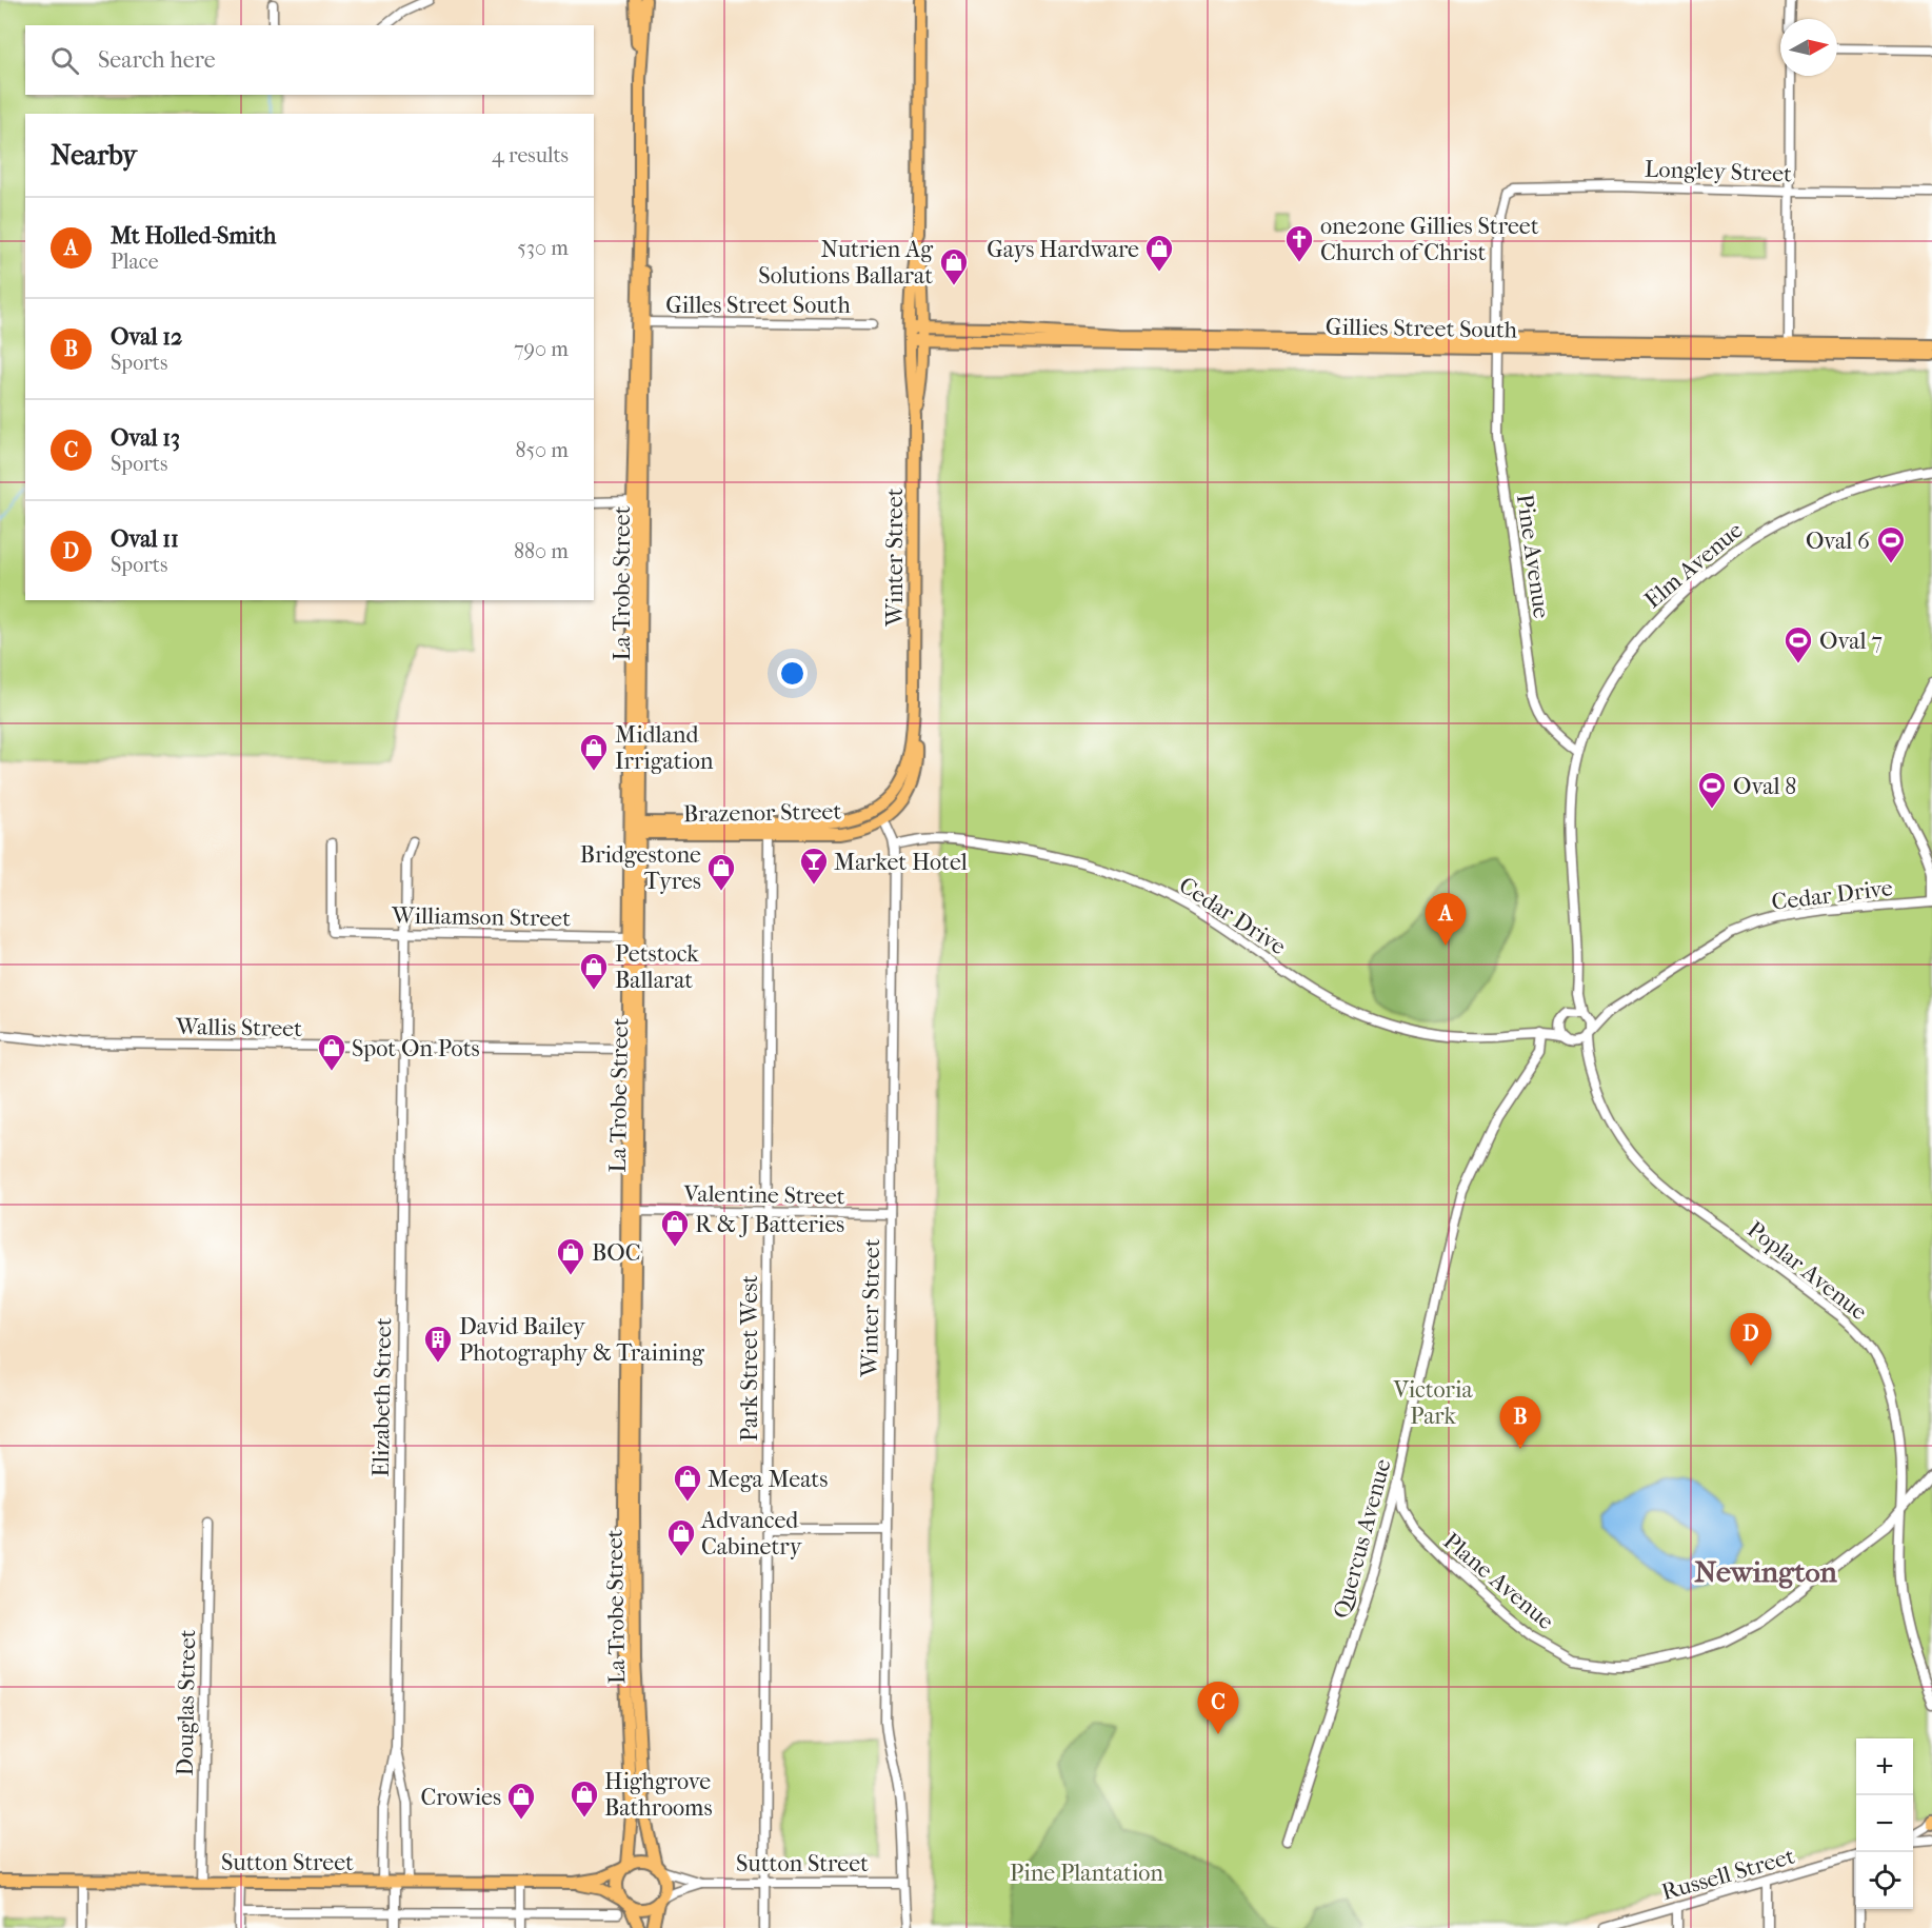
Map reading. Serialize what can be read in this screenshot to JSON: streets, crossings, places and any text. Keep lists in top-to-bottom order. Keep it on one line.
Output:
{"streets":{"main road":["Gillies Street South","Winter Street","La Trobe Street","Brazenor Street","Sutton Street"],"street":["Longley Street","Gilles Street South","Pine Avenue","Elm Avenue","Cedar Drive","Williamson Street","Wallis Street","Valentine Street","Poplar Avenue","Park Street West","Elizabeth Street","Quercus Avenue","Plane Avenue","Douglas Street","Russell Street"]},"crossings":[["Longley Street","Pine Avenue"],["Gilles Street South","La Trobe Street"],["Gillies Street South","Pine Avenue"],["Gillies Street South","Winter Street"],["Pine Avenue","Elm Avenue"],["Winter Street","Brazenor Street"],["Winter Street","Cedar Drive"],["Winter Street","Valentine Street"],["Winter Street","Sutton Street"],["La Trobe Street","Brazenor Street"],["La Trobe Street","Williamson Street"],["La Trobe Street","Wallis Street"],["La Trobe Street","Valentine Street"],["La Trobe Street","Sutton Street"],["Brazenor Street","Park Street West"],["Cedar Drive","Poplar Avenue"],["Cedar Drive","Quercus Avenue"],["Williamson Street","Elizabeth Street"],["Wallis Street","Elizabeth Street"],["Valentine Street","Park Street West"],["Poplar Avenue","Plane Avenue"],["Park Street West","Sutton Street"],["Elizabeth Street","Sutton Street"],["Quercus Avenue","Plane Avenue"],["Douglas Street","Sutton Street"]],"districts":["Newington"],"parks":["Victoria Park","Pine Plantation"],"places":{"church":["one2one Gillies Street Church of Christ"],"shop":["Gays Hardware","Nutrien Ag Solutions Ballarat","Midland Irrigation","Bridgestone Tyres","Petstock Ballarat","Spot On Pots","R & J Batteries","BOC","Mega Meats","Advanced Cabinetry","Highgrove Bathrooms","Crowies"],"sports":["Oval 6","Oval 7","Oval 8"],"bar":["Market Hotel"],"building":["David Bailey Photography & Training"]},"north":"right","page":{"search":"Search here","heading":["Nearby","4 results"],"list":[{"mark":"A","name":"Mt Holled-Smith","note":"Place","value":"530 m"},{"mark":"B","name":"Oval 12","note":"Sports","value":"790 m"},{"mark":"C","name":"Oval 13","note":"Sports","value":"850 m"},{"mark":"D","name":"Oval 11","note":"Sports","value":"880 m"}],"pins":["A","D","B","C"],"map_buttons":["+","−"]}}
